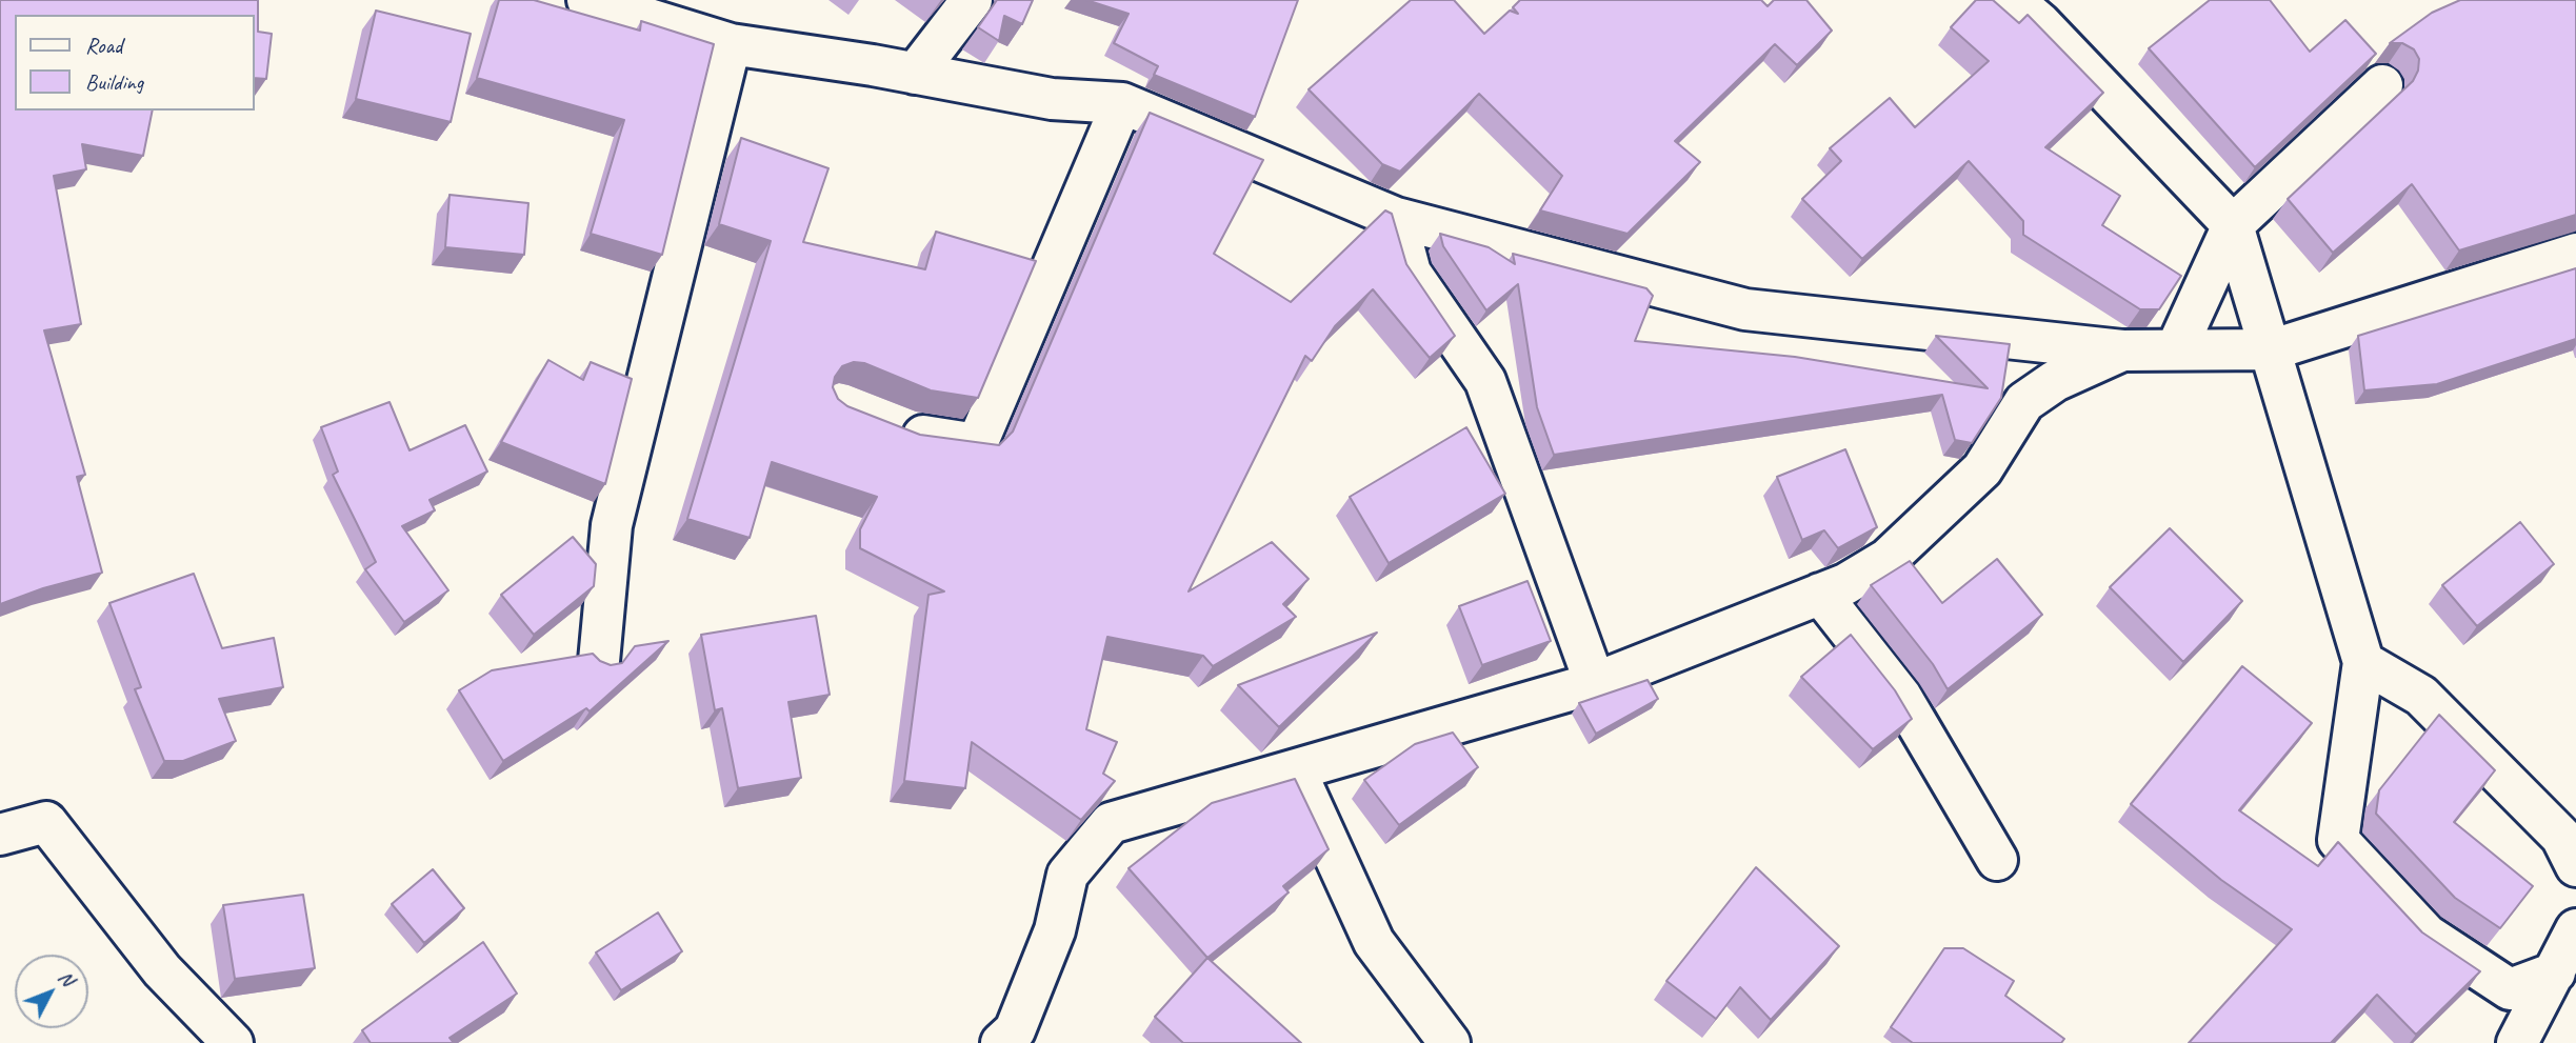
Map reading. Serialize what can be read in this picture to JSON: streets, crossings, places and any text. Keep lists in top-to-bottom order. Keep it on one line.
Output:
{"legend":["Road","Building"],"north":"top right"}
